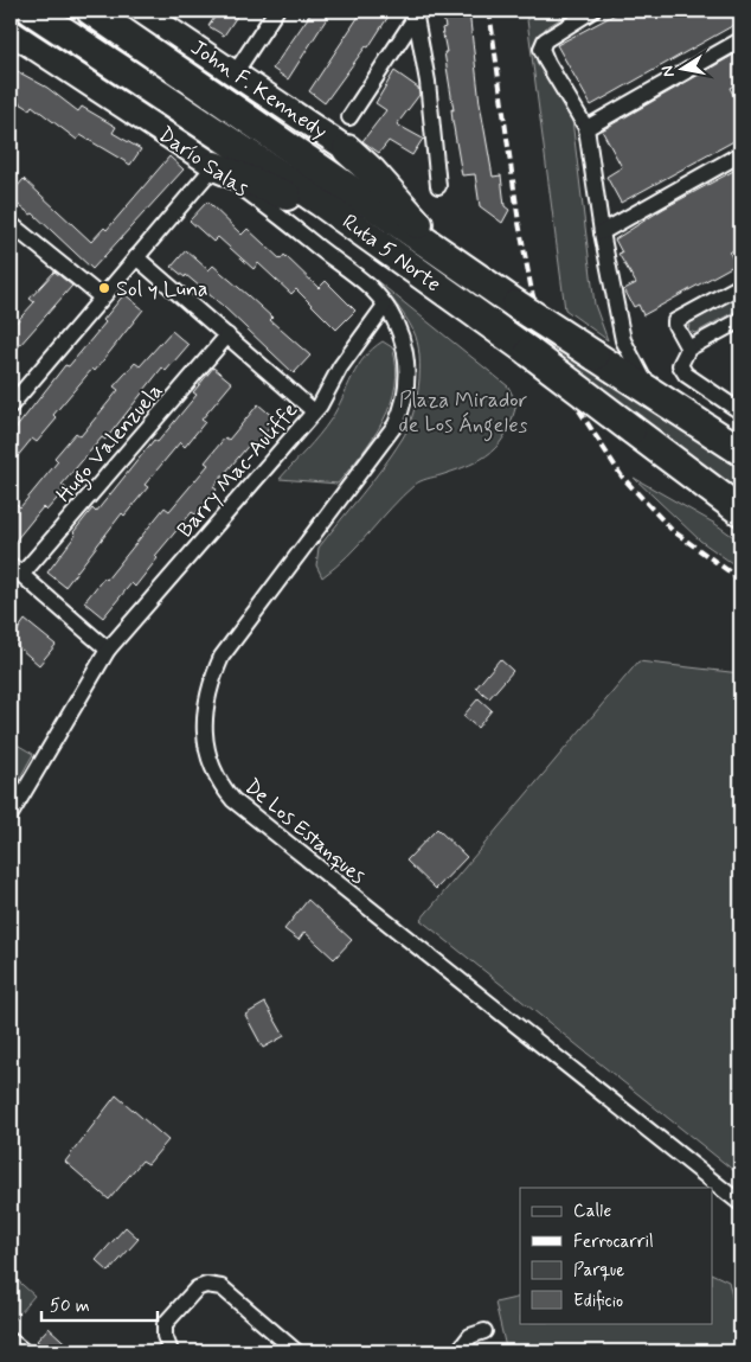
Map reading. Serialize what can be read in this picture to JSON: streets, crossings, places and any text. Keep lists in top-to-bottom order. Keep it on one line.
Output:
{"streets":{"highway":["Ruta 5 Norte"],"main road":["John F. Kennedy","Darío Salas"],"street":["Hugo Valenzuela","Barry Mac-Auliffe","De Los Estanques"]},"crossings":[["Darío Salas","Barry Mac-Auliffe"],["Darío Salas","De Los Estanques"],["Barry Mac-Auliffe","De Los Estanques"]],"parks":["Plaza Mirador de Los Ángeles"],"places":["Sol y Luna"],"legend":["Calle","Ferrocarril","Parque","Edificio"],"scale_bar":"50 m","north":"left"}
